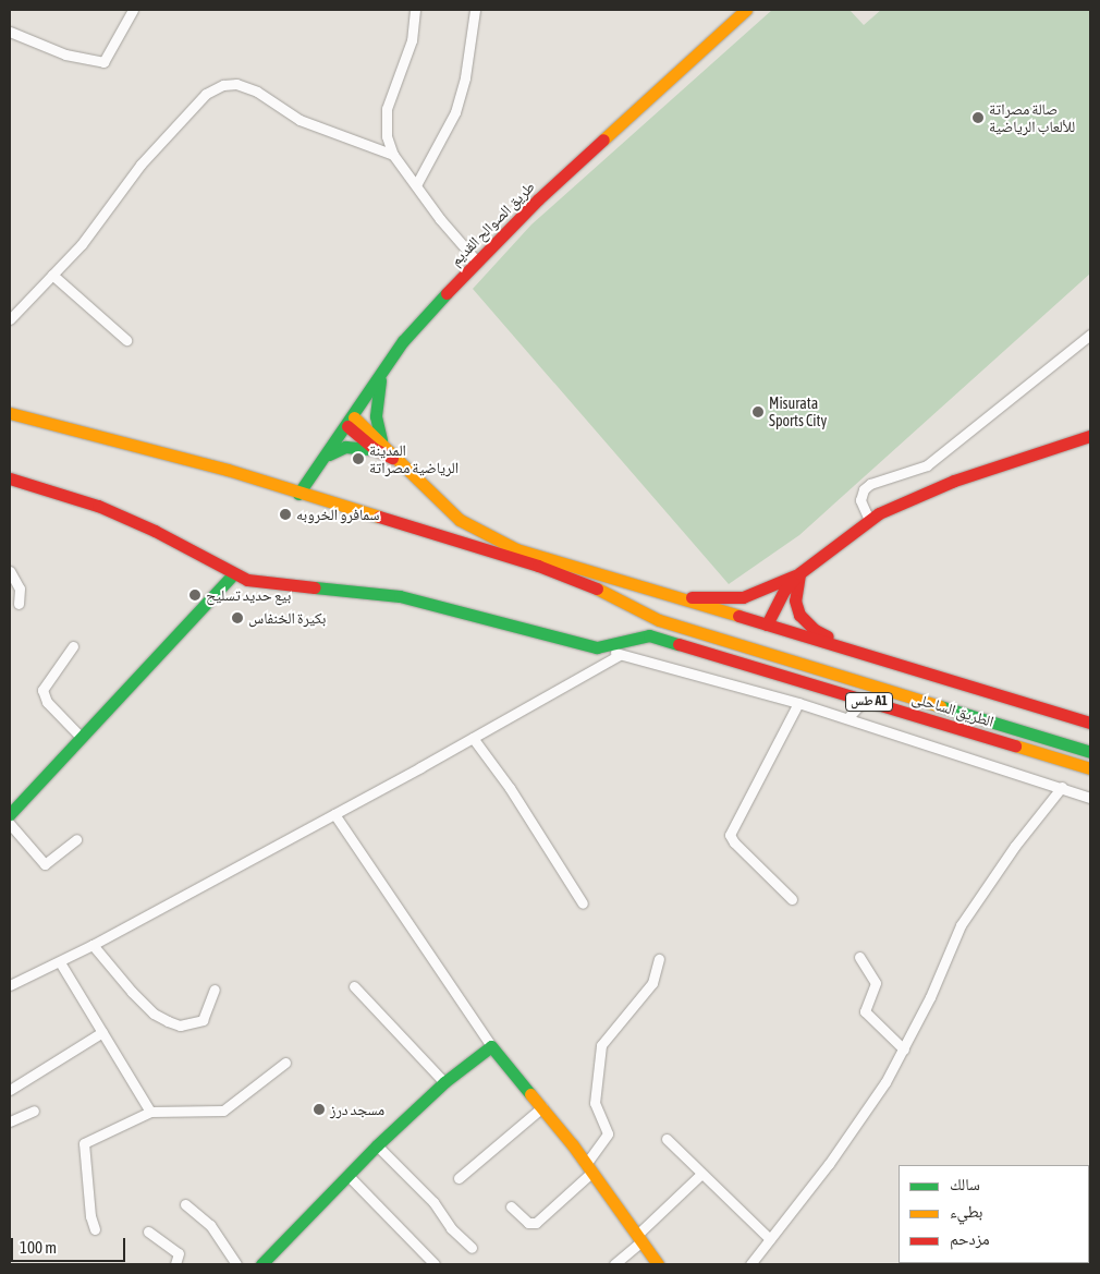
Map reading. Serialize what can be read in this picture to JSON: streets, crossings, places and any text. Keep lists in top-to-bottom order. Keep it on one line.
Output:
{"streets":{"main road":["طريق الصوالح القديم","طس A1","الطريق الساحلى"]},"crossings":[["طريق الصوالح القديم","الطريق الساحلى"]],"places":["صالة مصراتة للألعاب الرياضية","Misurata Sports City","المدينة الرياضية مصراتة","سمافرو الخروبه","بيع حديد تسليح","بكيرة الخنفاس","مسجد درز"],"legend":["سالك","بطيء","مزدحم"],"scale_bar":"100 m"}
